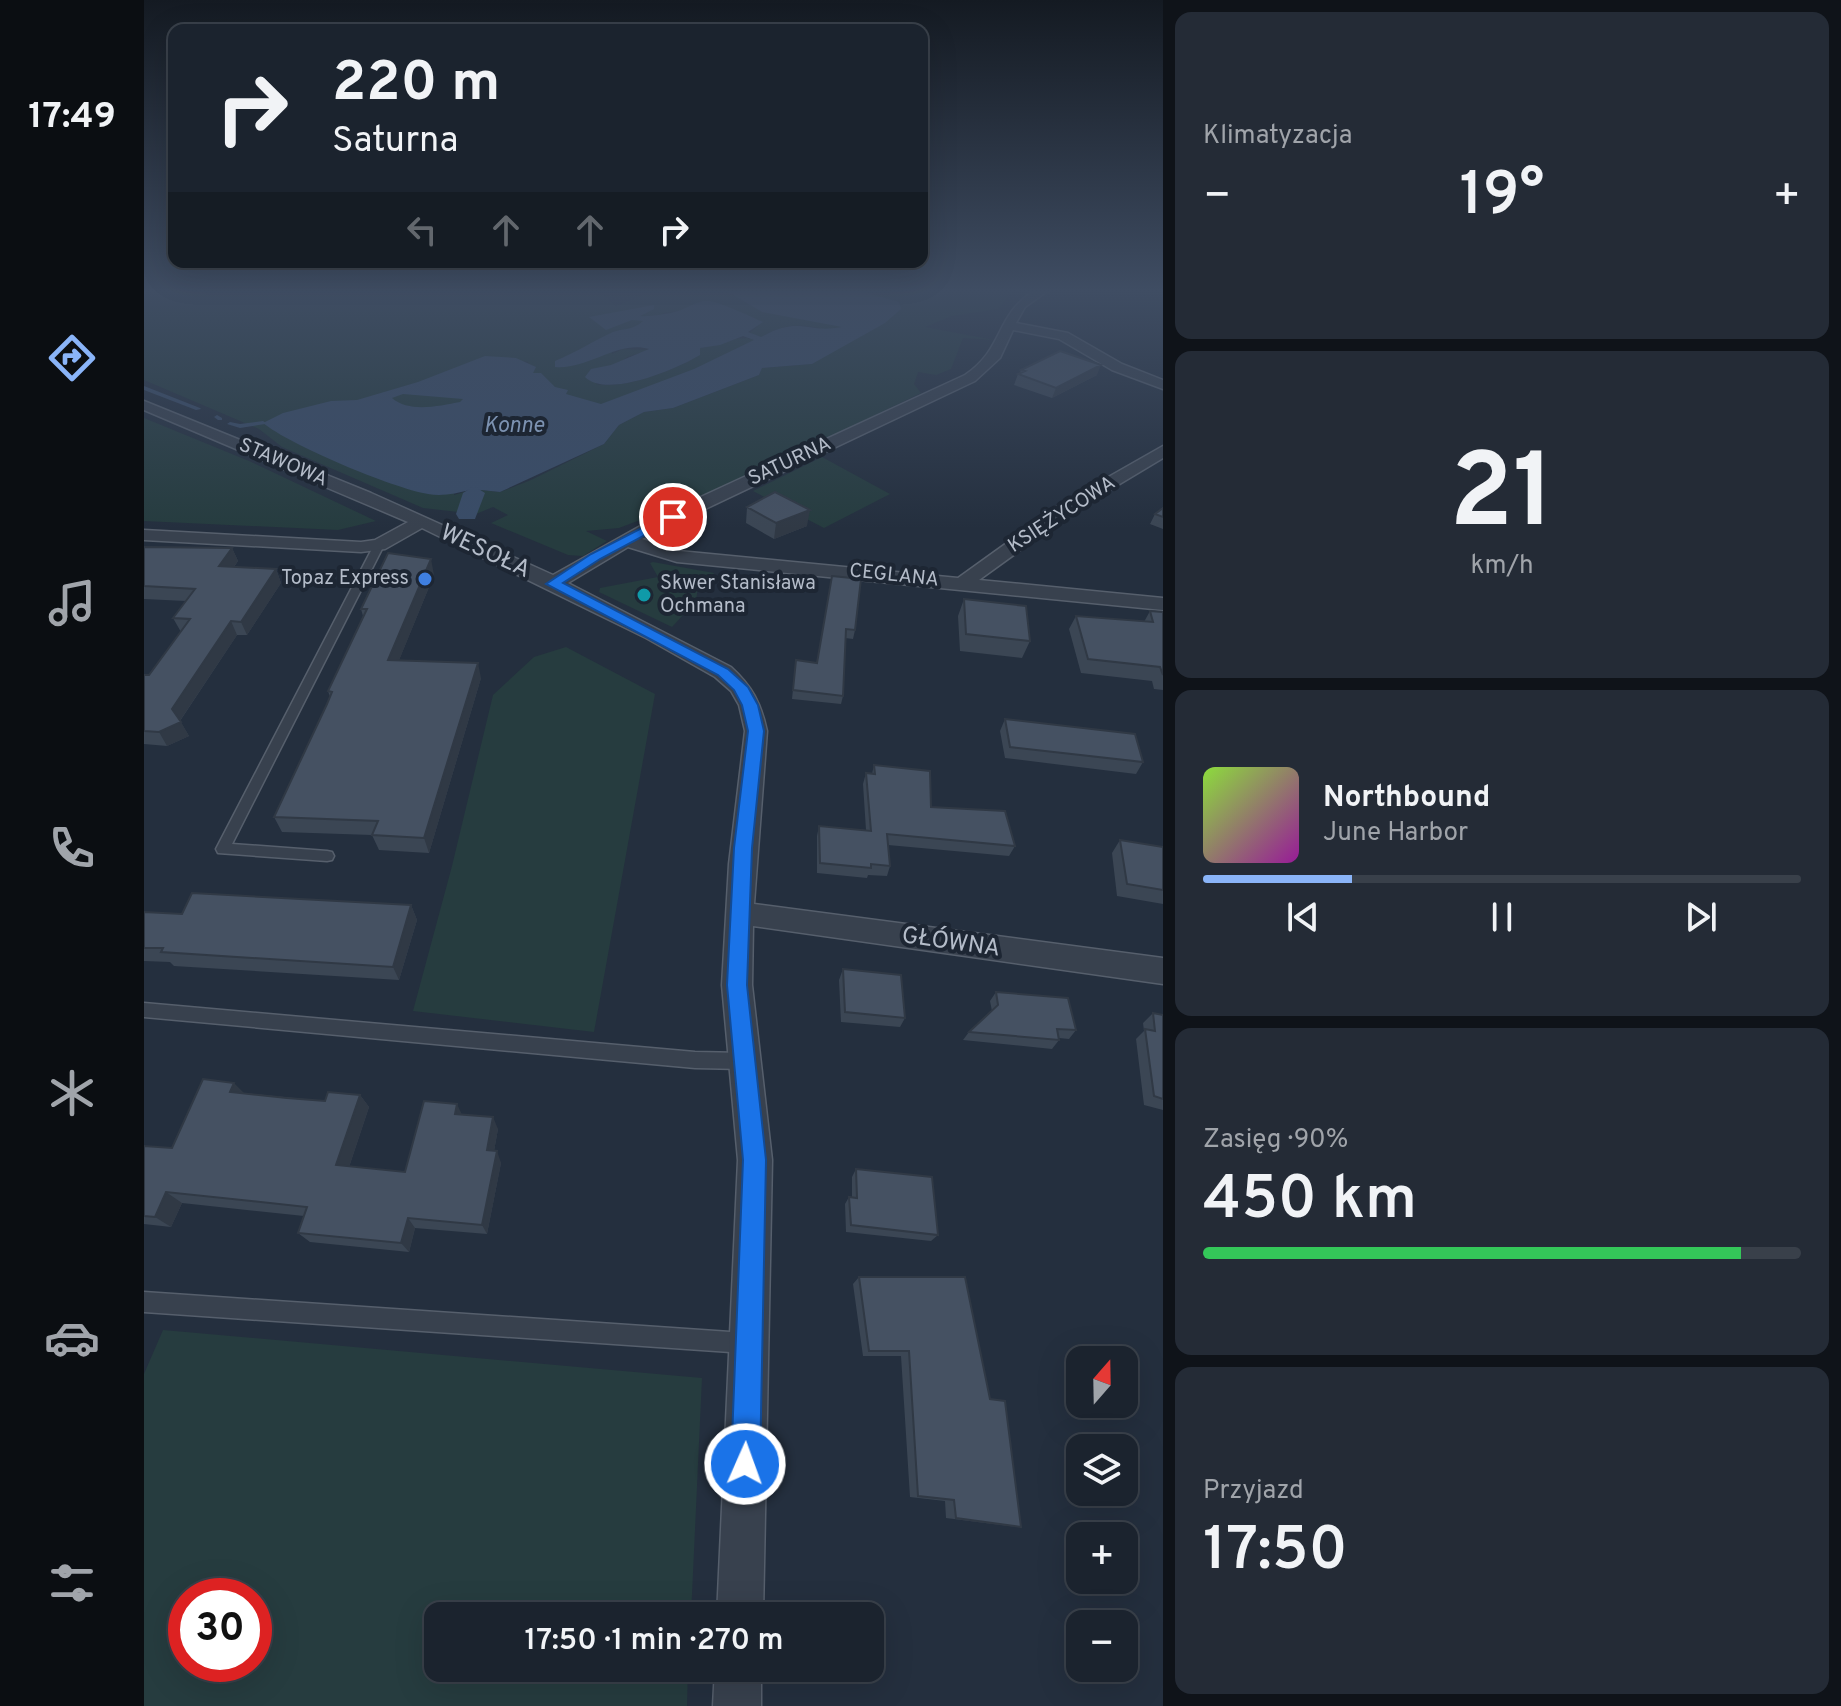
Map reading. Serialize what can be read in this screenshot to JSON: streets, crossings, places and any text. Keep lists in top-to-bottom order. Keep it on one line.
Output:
{"streets":{"street":["SATURNA","STAWOWA","KSIĘŻYCOWA","WESOŁA","CEGLANA","GŁÓWNA"]},"crossings":[["SATURNA","WESOŁA"],["SATURNA","CEGLANA"],["STAWOWA","WESOŁA"],["KSIĘŻYCOWA","CEGLANA"],["WESOŁA","GŁÓWNA"]],"water":["Konne"],"places":["Topaz Express","Skwer Stanisława Ochmana"],"north":"top","page":{"tabs":"17:49","tile":["Klimatyzacja",["21","km/h"],["Zasięg · 90%","450 km"],["Przyjazd","17:50"]],"turn":["220 m","Saturna"],"heat":["−","19°","+"],"song":["Northbound","June Harbor"],"map_buttons":["+","−"],"limit":"30","trip":"17:50 · 1 min · 270 m"}}
